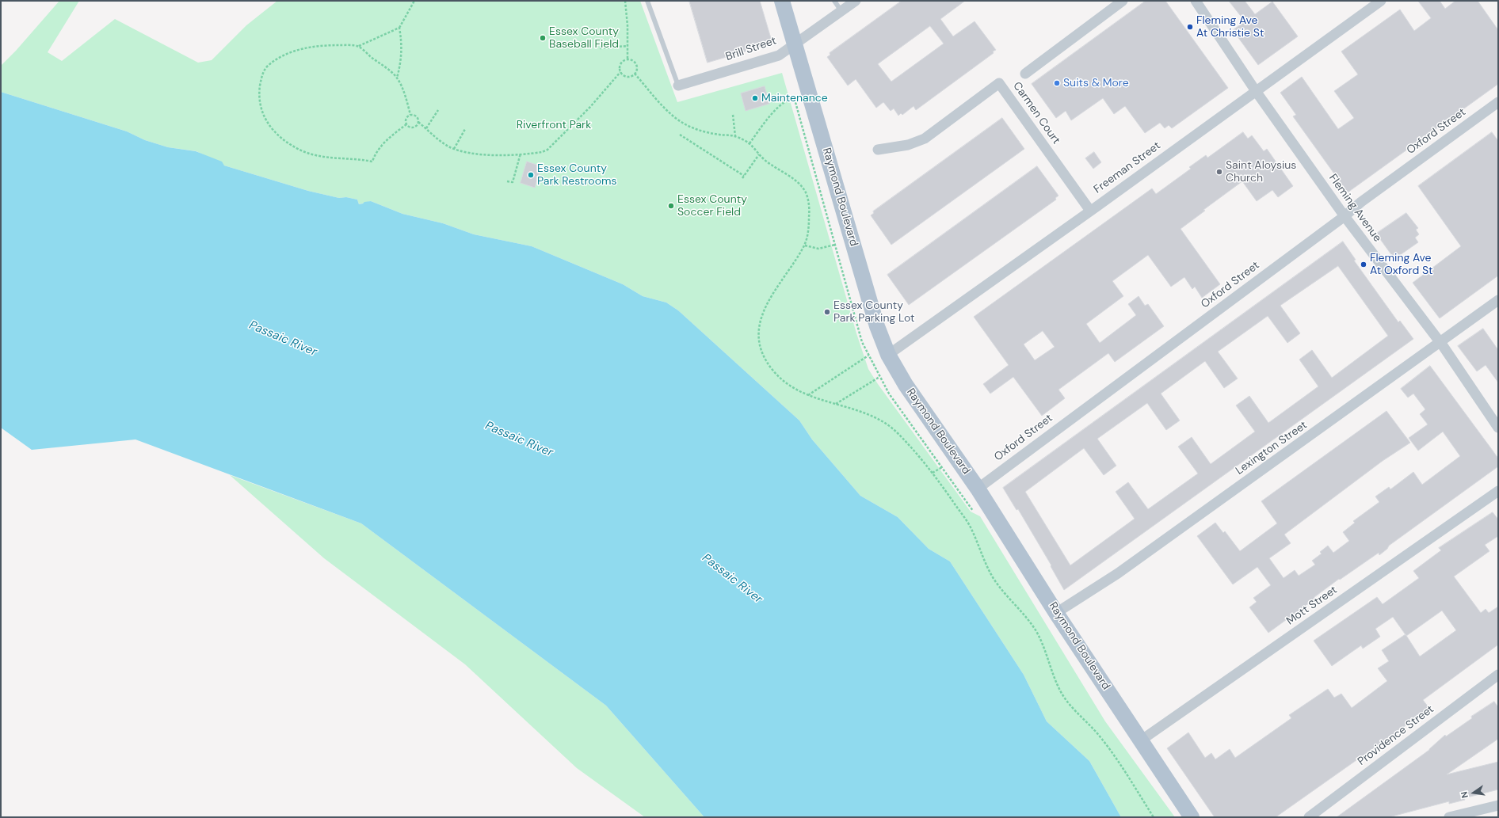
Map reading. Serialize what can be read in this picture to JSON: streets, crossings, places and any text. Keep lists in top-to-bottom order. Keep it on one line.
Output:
{"streets":{"main road":["Raymond Boulevard"],"street":["Brill Street","Carmen Court","Oxford Street","Freeman Street","Fleming Avenue","Lexington Street","Mott Street","Providence Street"]},"crossings":[["Brill Street","Raymond Boulevard"],["Carmen Court","Freeman Street"],["Oxford Street","Raymond Boulevard"],["Oxford Street","Fleming Avenue"],["Freeman Street","Raymond Boulevard"],["Freeman Street","Fleming Avenue"],["Raymond Boulevard","Lexington Street"],["Raymond Boulevard","Mott Street"],["Fleming Avenue","Lexington Street"]],"water":["Passaic River"],"parks":["Riverfront Park"],"places":["Fleming Ave At Christie St","Essex County Baseball Field","Suits & More","Maintenance","Saint Aloysius Church","Essex County Park Restrooms","Essex County Soccer Field","Fleming Ave At Oxford St","Essex County Park Parking Lot"],"north":"left"}
